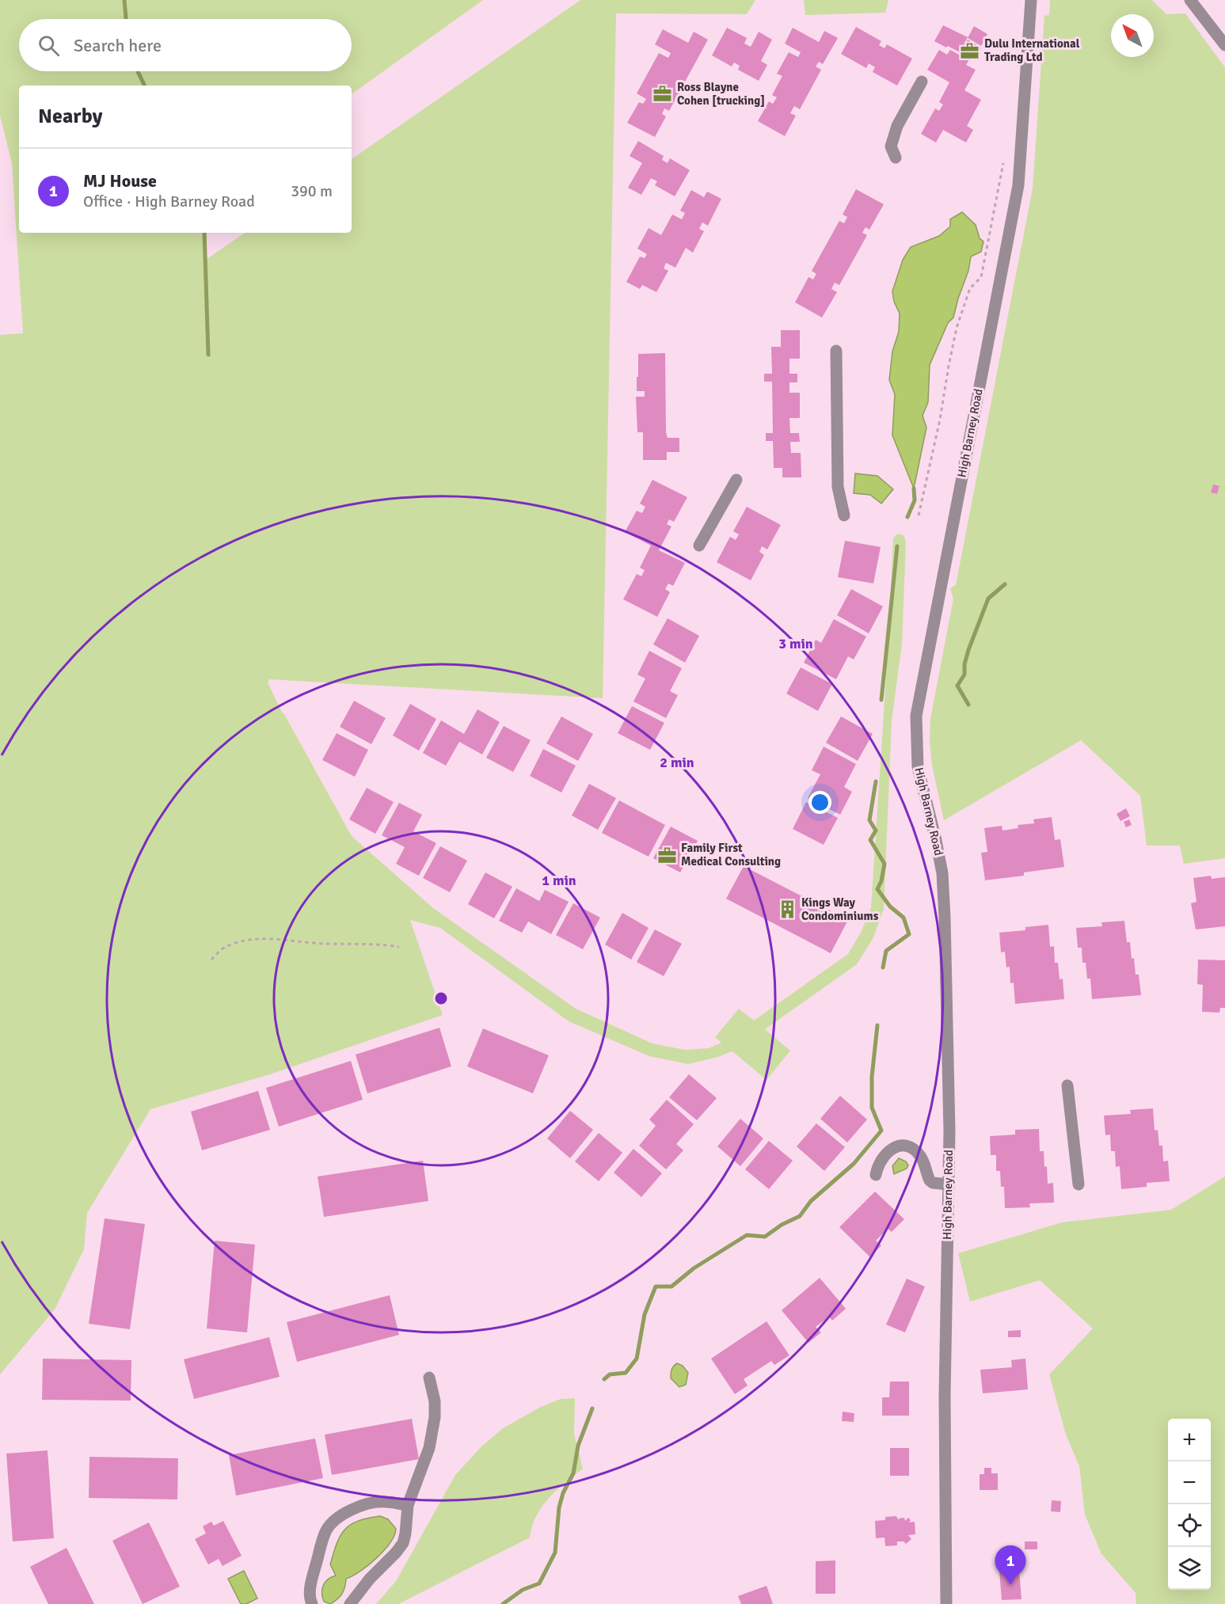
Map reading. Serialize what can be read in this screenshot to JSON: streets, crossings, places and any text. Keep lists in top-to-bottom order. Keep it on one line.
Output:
{"streets":{"street":["High Barney Road"]},"places":{"office":["Dulu International Trading Ltd","Ross Blayne Cohen [trucking]","Family First Medical Consulting"],"building":["Kings Way Condominiums"]},"north":"top left","page":{"search":"Search here","heading":"Nearby","list":[{"mark":"1","name":"MJ House","note":"Office · High Barney Road","value":"390 m"}],"map_buttons":["+","−"],"pins":"1"},"rings":["3 min","2 min","1 min"]}
